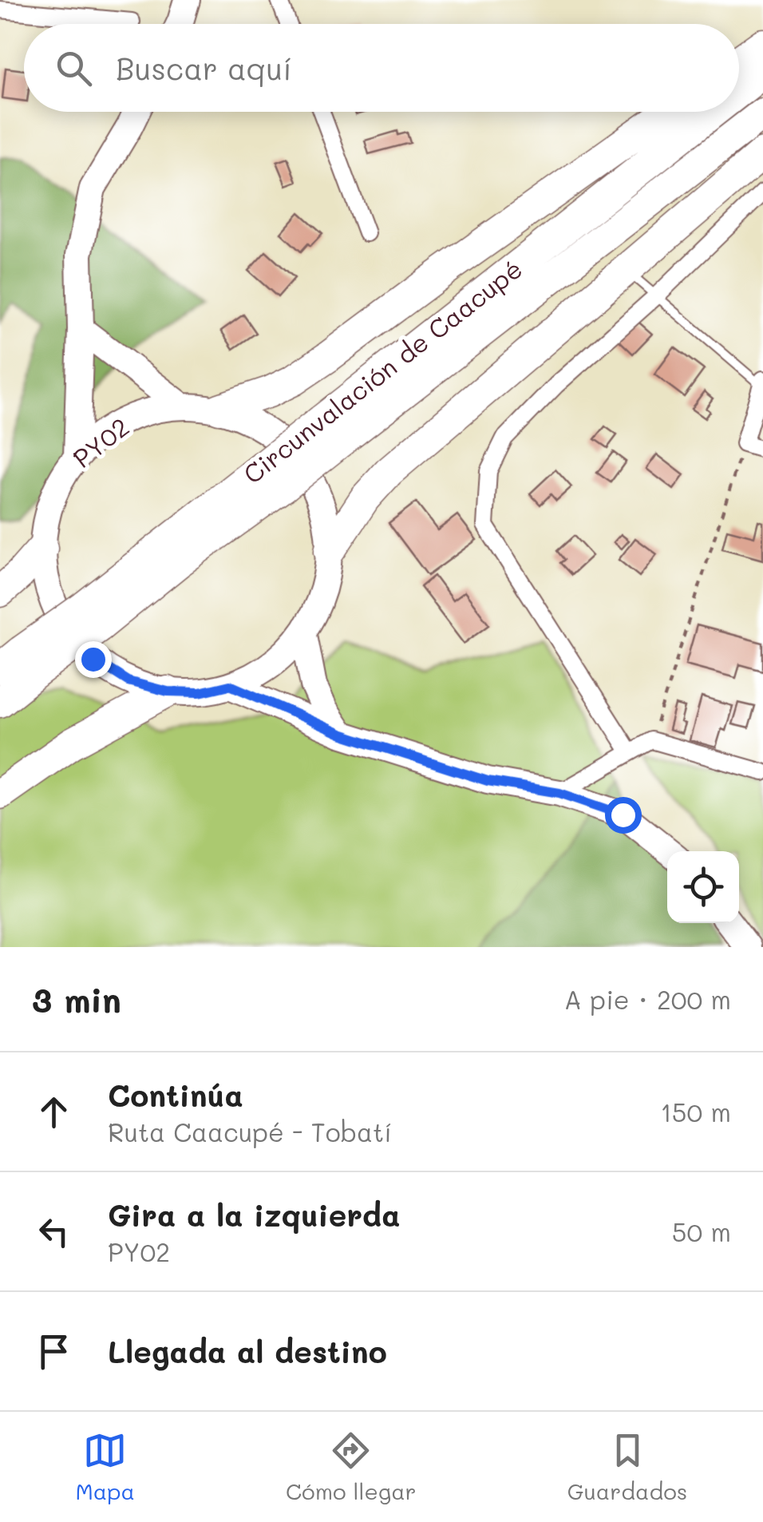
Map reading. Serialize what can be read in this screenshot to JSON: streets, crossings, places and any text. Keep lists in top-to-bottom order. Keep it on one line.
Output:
{"streets":{"highway":["Circunvalación de Caacupé"],"main road":["PY02"]},"page":{"search":"Buscar aquí","heading":["3 min","A pie · 200 m"],"list":[["Continúa","Ruta Caacupé - Tobatí","150 m"],["Gira a la izquierda","PY02","50 m"],"Llegada al destino"],"nav":["Mapa","Cómo llegar","Guardados"]}}
